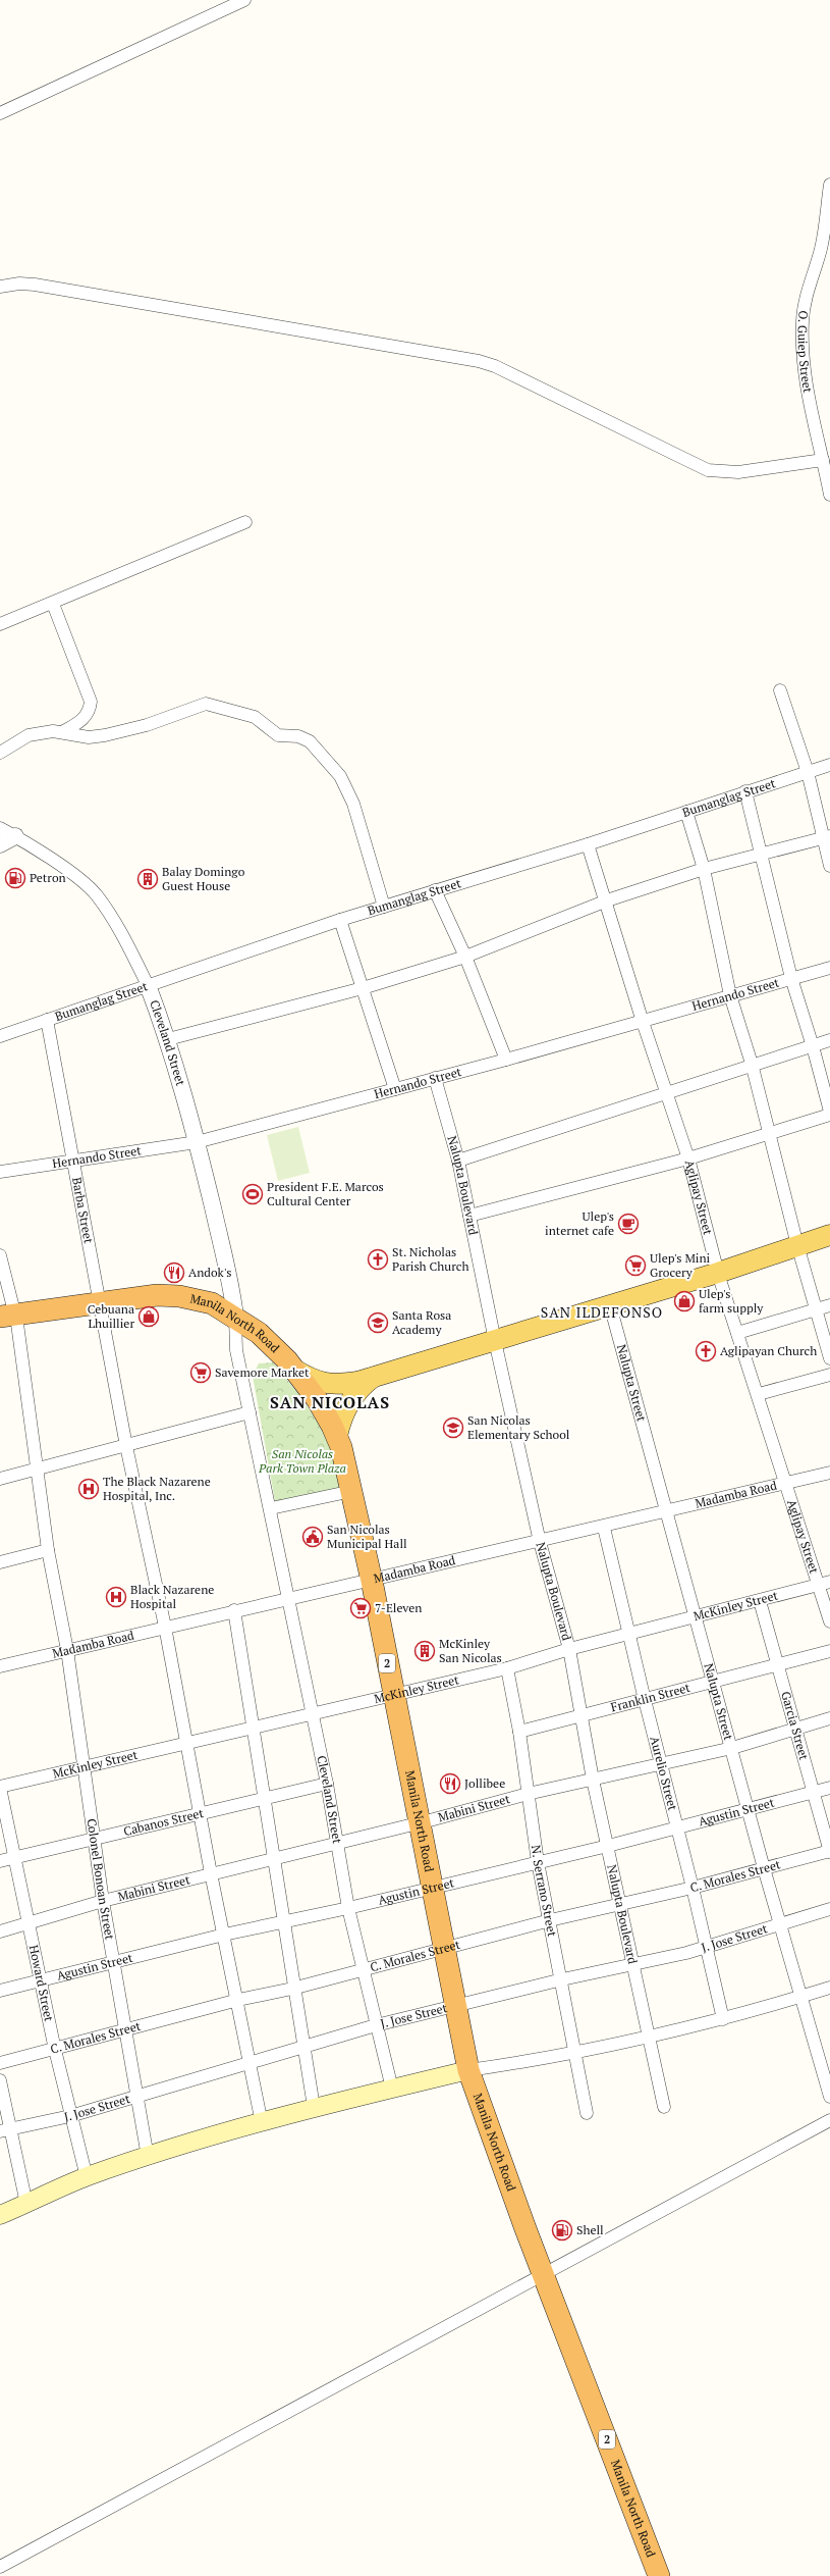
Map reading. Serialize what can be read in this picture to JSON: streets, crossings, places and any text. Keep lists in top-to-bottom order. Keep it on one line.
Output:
{"streets":{"highway":["Manila North Road","2"],"street":["O. Guiep Street","Bumanglag Street","Hernando Street","Cleveland Street","Nalupta Boulevard","Aglipay Street","Barba Street","Nalupta Street","Madamba Road","McKinley Street","Franklin Street","Garcia Street","Aurelio Street","Mabini Street","Agustin Street","Cabanos Street","C. Morales Street","Colonel Bonoan Street","N. Serrano Street","J. Jose Street","Howard Street"]},"crossings":[["Bumanglag Street","Cleveland Street"],["Bumanglag Street","Aglipay Street"],["Bumanglag Street","Barba Street"],["Hernando Street","Cleveland Street"],["Hernando Street","Nalupta Boulevard"],["Hernando Street","Aglipay Street"],["Hernando Street","Barba Street"],["Cleveland Street","Manila North Road"],["Cleveland Street","Madamba Road"],["Cleveland Street","McKinley Street"],["Cleveland Street","Mabini Street"],["Cleveland Street","Agustin Street"],["Cleveland Street","Cabanos Street"],["Cleveland Street","C. Morales Street"],["Cleveland Street","J. Jose Street"],["Nalupta Boulevard","Madamba Road"],["Nalupta Boulevard","McKinley Street"],["Nalupta Boulevard","Franklin Street"],["Nalupta Boulevard","Mabini Street"],["Nalupta Boulevard","Agustin Street"],["Nalupta Boulevard","C. Morales Street"],["Nalupta Boulevard","J. Jose Street"],["Aglipay Street","Madamba Road"],["Aglipay Street","McKinley Street"],["Barba Street","Manila North Road"],["Barba Street","Madamba Road"],["Barba Street","McKinley Street"],["Barba Street","Mabini Street"],["Barba Street","Agustin Street"],["Barba Street","Cabanos Street"],["Barba Street","C. Morales Street"],["Barba Street","J. Jose Street"],["Manila North Road","Madamba Road"],["Manila North Road","McKinley Street"],["Manila North Road","Mabini Street"],["Manila North Road","Agustin Street"],["Manila North Road","C. Morales Street"],["Manila North Road","Colonel Bonoan Street"],["Manila North Road","J. Jose Street"],["Nalupta Street","Madamba Road"],["Nalupta Street","McKinley Street"],["Nalupta Street","Franklin Street"],["Nalupta Street","Mabini Street"],["Nalupta Street","Agustin Street"],["Nalupta Street","C. Morales Street"],["Nalupta Street","J. Jose Street"],["Madamba Road","Aurelio Street"],["Madamba Road","Colonel Bonoan Street"],["McKinley Street","Garcia Street"],["McKinley Street","Aurelio Street"],["McKinley Street","Colonel Bonoan Street"],["McKinley Street","N. Serrano Street"],["McKinley Street","Howard Street"],["Franklin Street","Garcia Street"],["Franklin Street","Aurelio Street"],["Franklin Street","N. Serrano Street"],["Garcia Street","Mabini Street"],["Garcia Street","Agustin Street"],["Garcia Street","C. Morales Street"],["Aurelio Street","Mabini Street"],["Aurelio Street","Agustin Street"],["Aurelio Street","C. Morales Street"],["Aurelio Street","J. Jose Street"],["Mabini Street","Colonel Bonoan Street"],["Mabini Street","N. Serrano Street"],["Mabini Street","Howard Street"],["Agustin Street","Colonel Bonoan Street"],["Agustin Street","N. Serrano Street"],["Agustin Street","Howard Street"],["Cabanos Street","Colonel Bonoan Street"],["Cabanos Street","Howard Street"],["C. Morales Street","Colonel Bonoan Street"],["C. Morales Street","N. Serrano Street"],["C. Morales Street","Howard Street"],["Colonel Bonoan Street","J. Jose Street"],["N. Serrano Street","J. Jose Street"],["J. Jose Street","Howard Street"]],"districts":["SAN ILDEFONSO","SAN NICOLAS"],"parks":["San Nicolas Park Town Plaza"],"places":{"fuel station":["Petron","Shell"],"building":["Balay Domingo Guest House","McKinley San Nicolas"],"sports":["President F.E. Marcos Cultural Center"],"cafe":["Ulep's internet cafe"],"church":["St. Nicholas Parish Church","Aglipayan Church"],"supermarket":["Ulep's Mini Grocery","Savemore Market","7-Eleven"],"restaurant":["Andok's","Jollibee"],"shop":["Ulep's farm supply","Cebuana Lhuillier"],"school or university":["Santa Rosa Academy","San Nicolas Elementary School"],"hospital":["The Black Nazarene Hospital, Inc.","Black Nazarene Hospital"],"public building":["San Nicolas Municipal Hall"]}}
